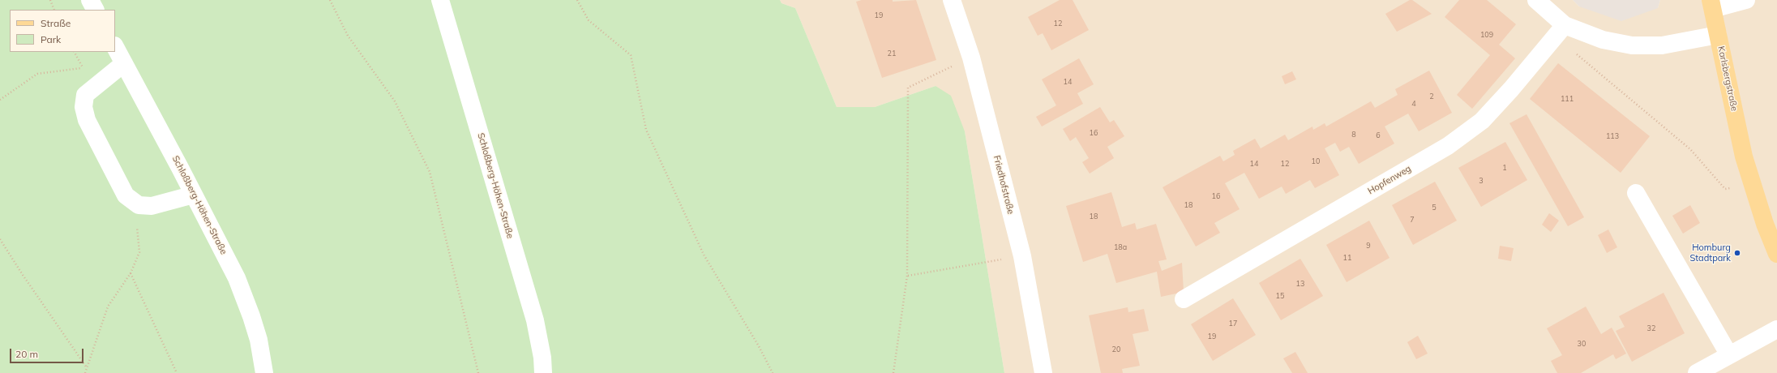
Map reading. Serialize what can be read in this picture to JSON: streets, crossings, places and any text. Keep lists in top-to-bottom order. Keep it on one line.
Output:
{"streets":{"main road":["Karlsbergstraße"],"street":["Hopfenweg","Friedhofstraße","Schloßberg-Höhen-Straße"]},"crossings":[["Karlsbergstraße","Hopfenweg"]],"places":["Homburg Stadtpark"],"house_numbers":["19","12","109","21","14","2","111","4","16","8","6","113","10","14","12","1","3","16","18","5","18","7","9","18a","11","13","15","17","32","19","30","20"],"legend":["Straße","Park"],"scale_bar":"20 m"}
